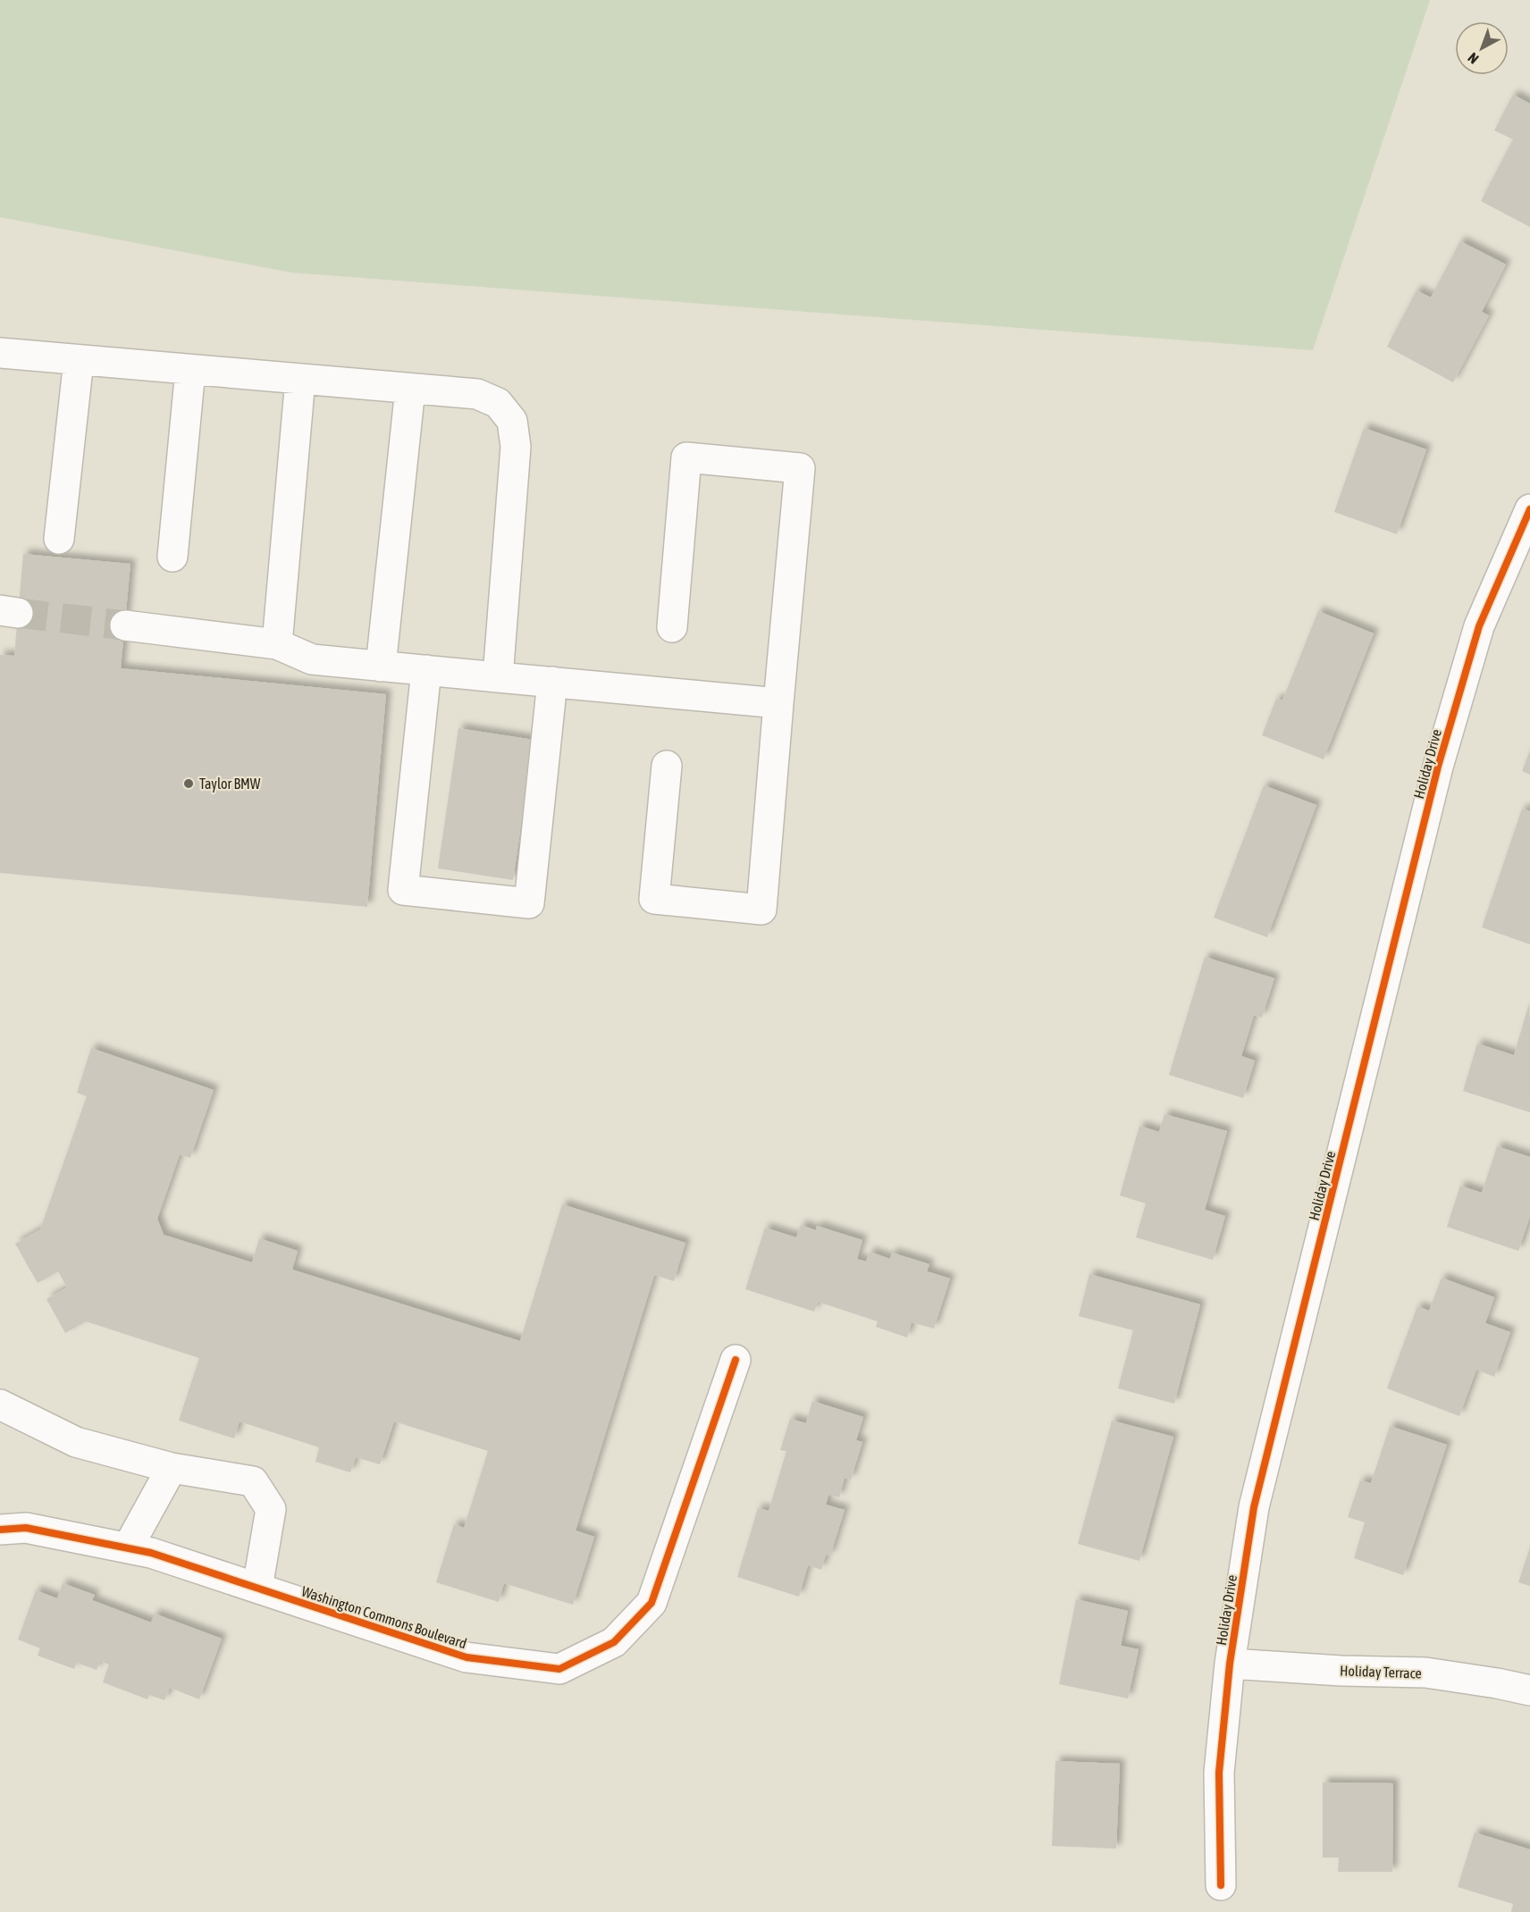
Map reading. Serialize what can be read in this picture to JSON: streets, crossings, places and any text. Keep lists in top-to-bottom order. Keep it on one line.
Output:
{"streets":{"street":["Holiday Drive","Washington Commons Boulevard","Holiday Terrace"]},"crossings":[["Holiday Drive","Holiday Terrace"]],"places":["Taylor BMW"],"north":"bottom left"}
